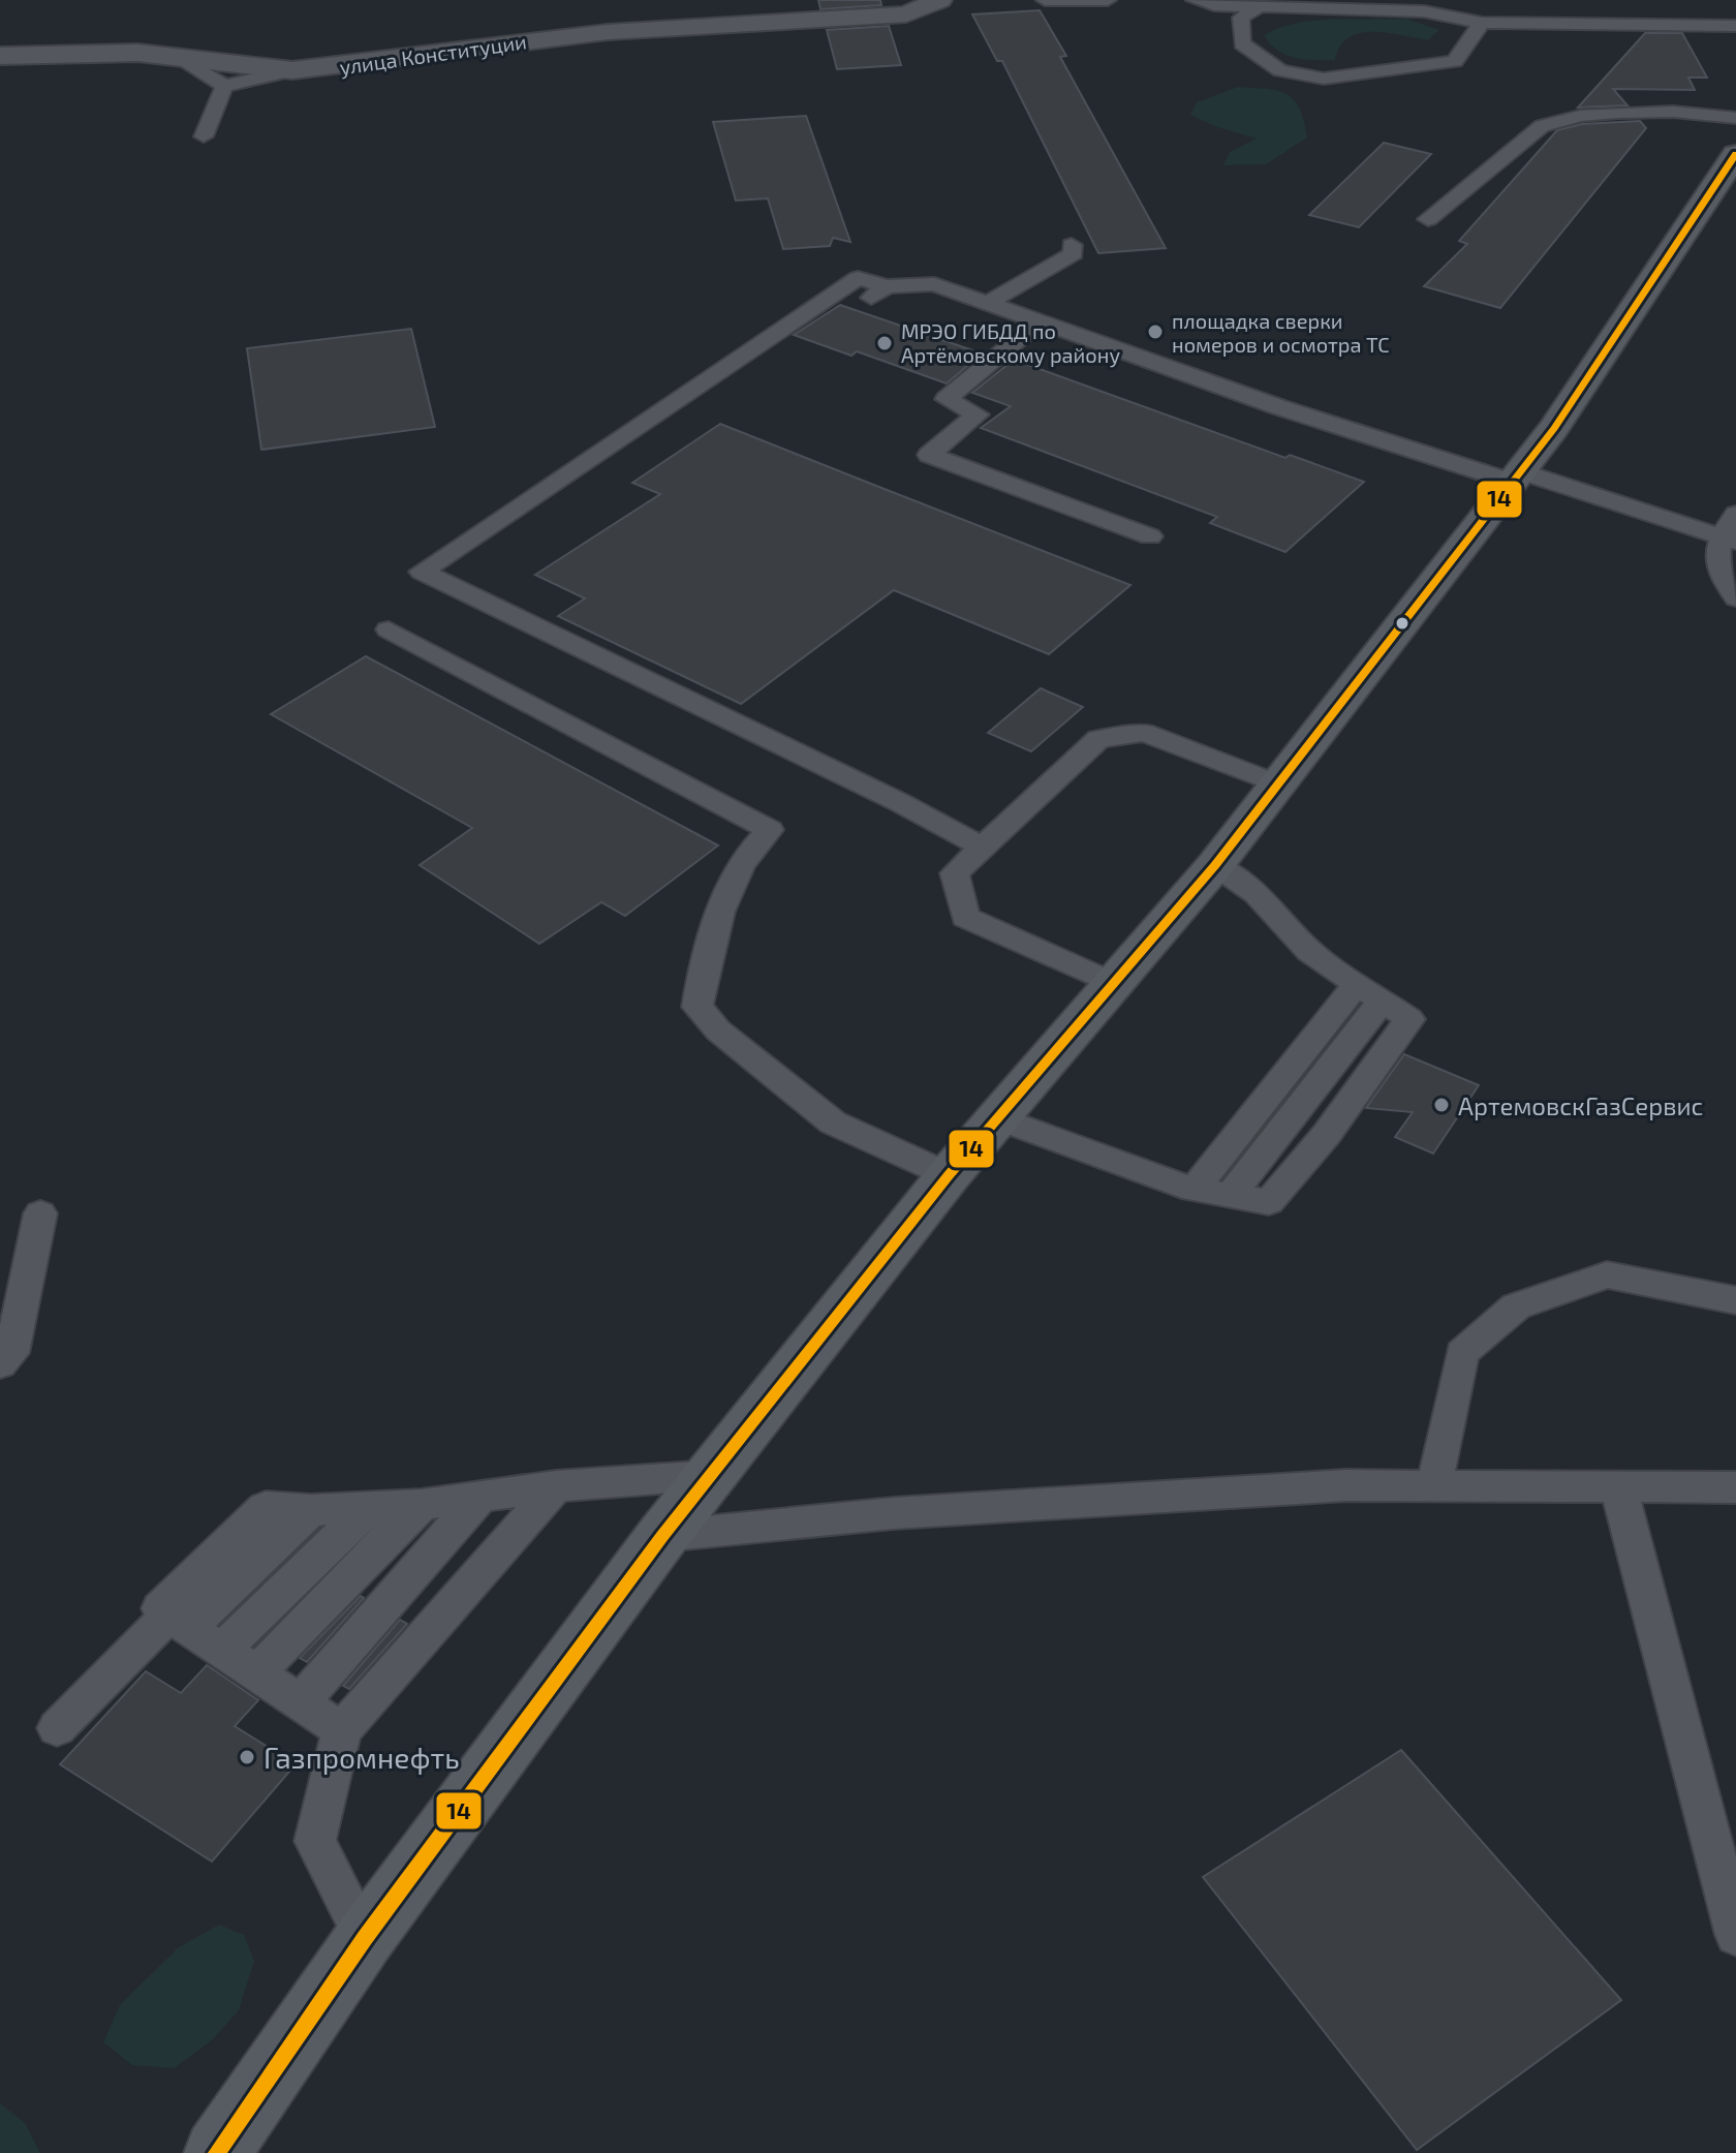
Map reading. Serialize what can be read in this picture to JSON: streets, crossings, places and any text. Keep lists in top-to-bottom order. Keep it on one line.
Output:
{"streets":{"street":["улица Конституции"]},"places":["площадка сверки номеров и осмотра ТС","МРЭО ГИБДД по Артёмовскому району","АртемовскГазСервис","Газпромнефть"],"lines":["transit line 14"]}
